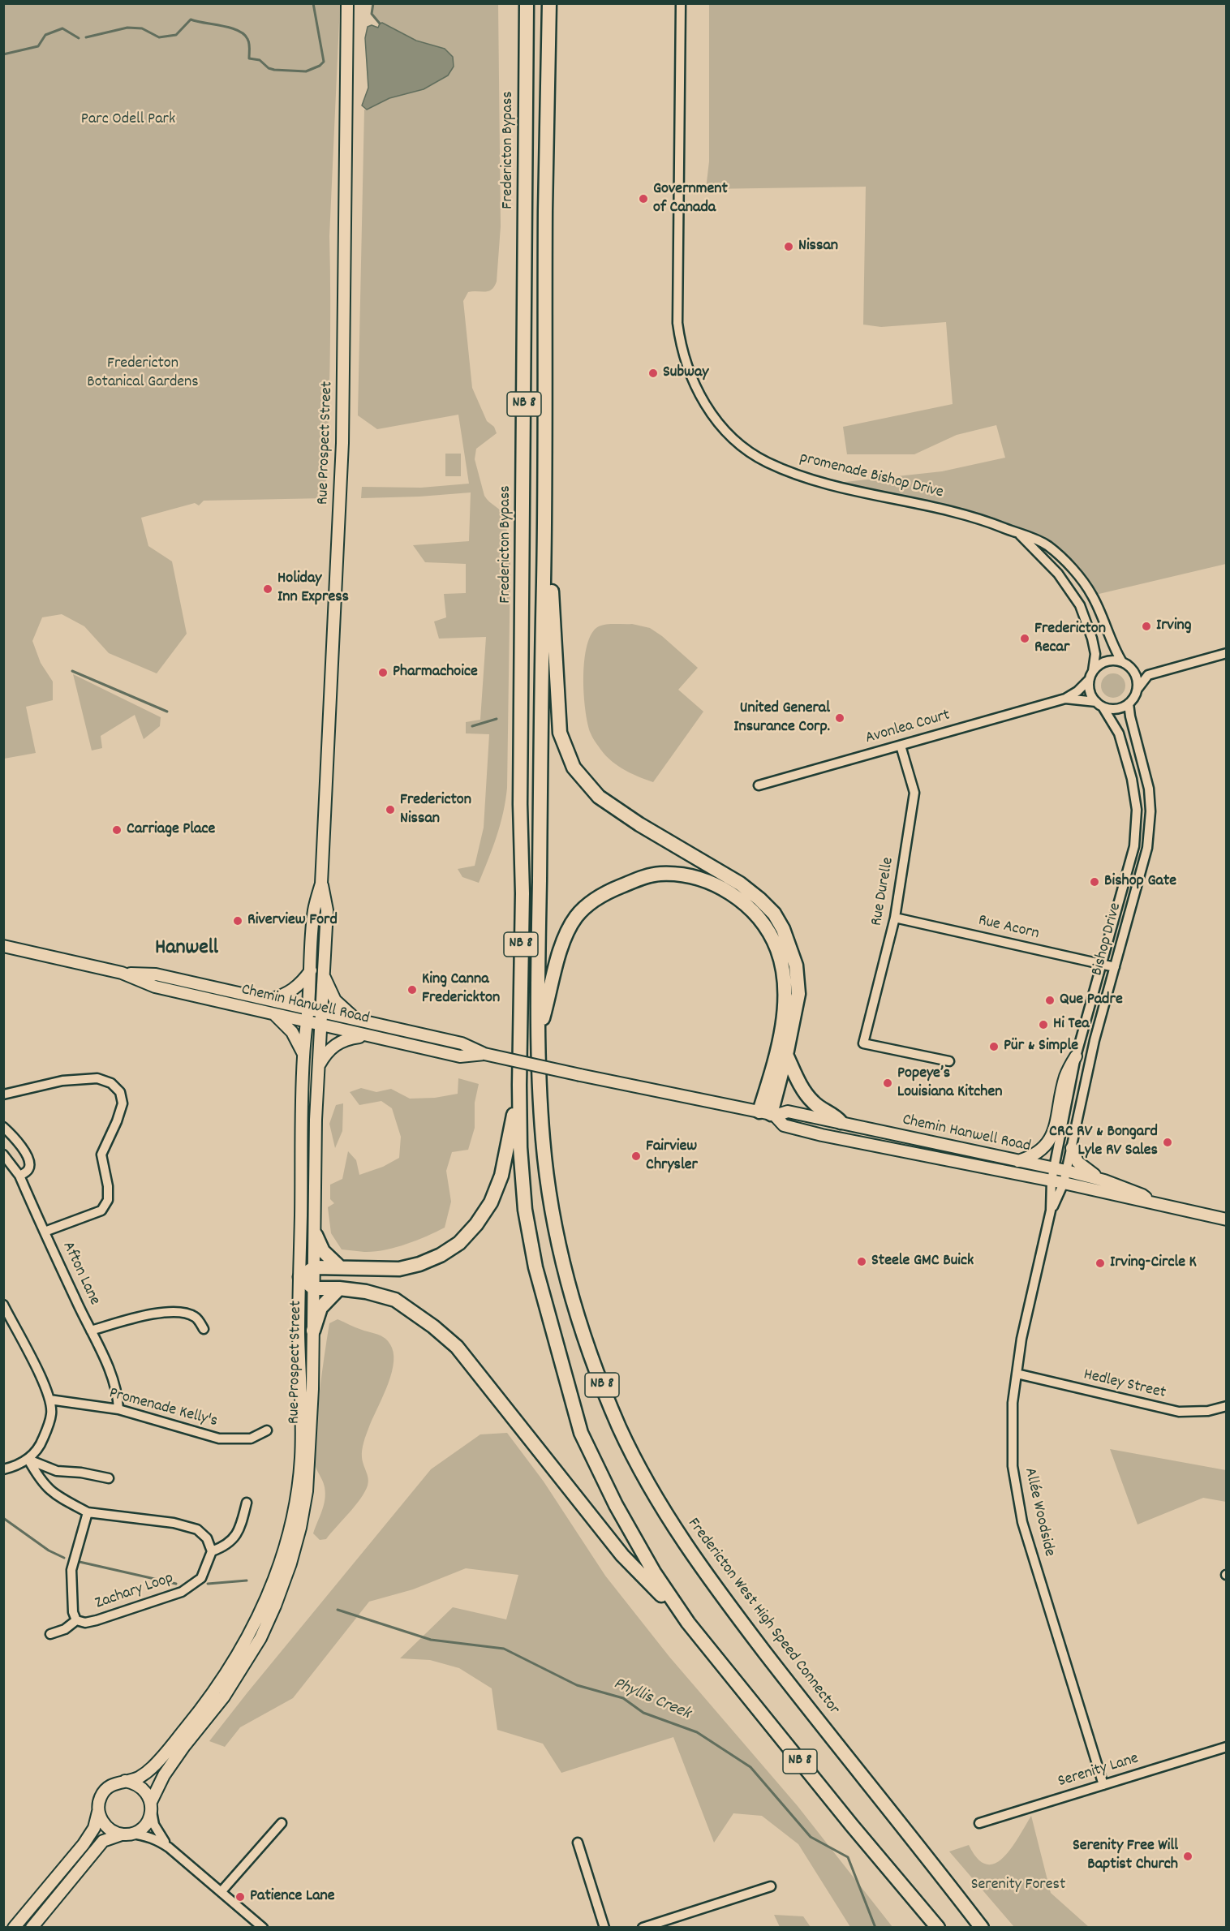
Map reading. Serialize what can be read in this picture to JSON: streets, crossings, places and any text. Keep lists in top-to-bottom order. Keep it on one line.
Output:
{"streets":{"highway":["Fredericton Bypass","NB 8","Fredericton West High Speed Connector"],"main road":["Rue Prospect Street","Chemin Hanwell Road"],"street":["promenade Bishop Drive","Avonlea Court","Rue Durelle","Rue Acorn","Bishop Drive","Afton Lane","Hedley Street","Promenade Kelly's","Allée Woodside","Zachary Loop","Serenity Lane"]},"crossings":[["Fredericton Bypass","NB 8"],["NB 8","Fredericton West High Speed Connector"],["Rue Prospect Street","Chemin Hanwell Road"],["Avonlea Court","Rue Durelle"],["Avonlea Court","Bishop Drive"],["Rue Durelle","Rue Acorn"],["Rue Acorn","Bishop Drive"],["Bishop Drive","Chemin Hanwell Road"],["Bishop Drive","Allée Woodside"],["Afton Lane","Promenade Kelly's"],["Hedley Street","Allée Woodside"],["Allée Woodside","Serenity Lane"]],"districts":["Hanwell"],"water":["Phyllis Creek"],"parks":["Parc Odell Park","Fredericton Botanical Gardens","Serenity Forest"],"places":["Government of Canada","Nissan","Subway","Holiday Inn Express","Irving","Fredericton Recar","Pharmachoice","United General Insurance Corp.","Fredericton Nissan","Carriage Place","Bishop Gate","Riverview Ford","King Canna Frederickton","Que Padre","Hi Tea","Pür & Simple","Popeye’s Louisiana Kitchen","CRC RV & Bongard Lyle RV Sales","Fairview Chrysler","Steele GMC Buick","Irving-Circle K","Serenity Free Will Baptist Church","Patience Lane"]}
